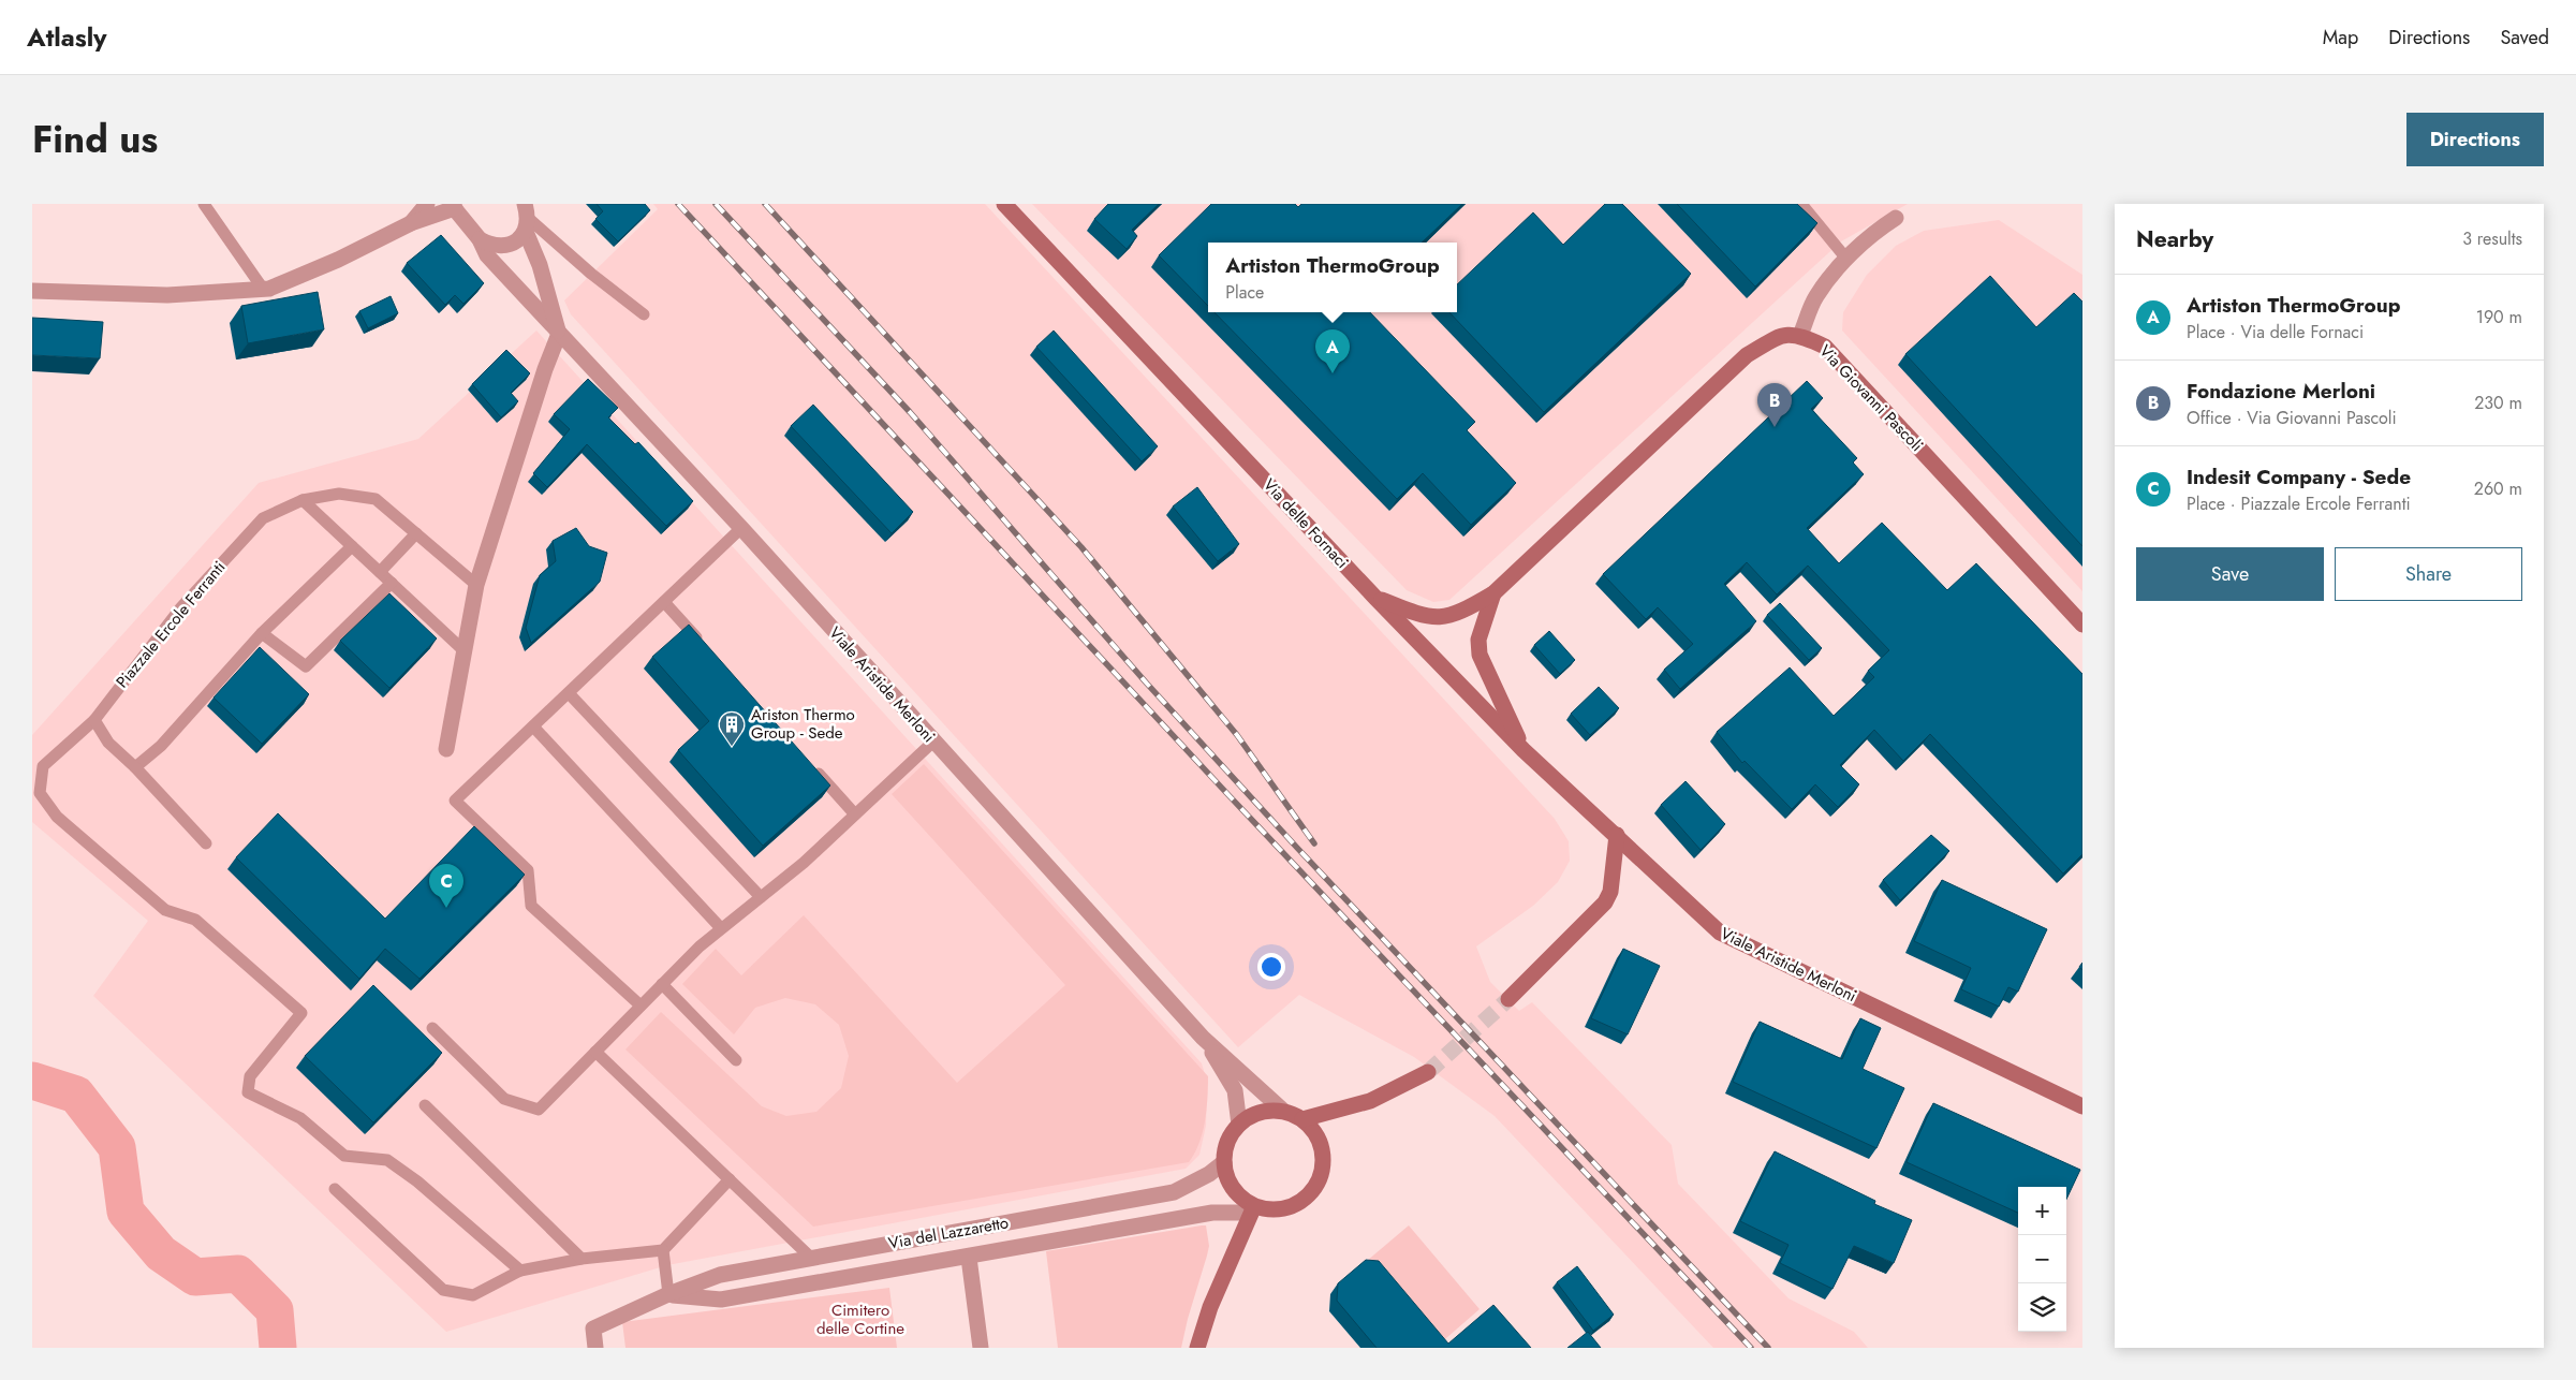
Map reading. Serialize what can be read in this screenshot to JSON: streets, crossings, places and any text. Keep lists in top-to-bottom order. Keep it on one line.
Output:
{"streets":{"main road":["Via Giovanni Pascoli","Via delle Fornaci","Viale Aristide Merloni"],"street":["Via del Lazzaretto"],"lane":["Piazzale Ercole Ferranti"]},"crossings":[["Via delle Fornaci","Viale Aristide Merloni"],["Viale Aristide Merloni","Via del Lazzaretto"]],"parks":["Cimitero delle Cortine"],"places":{"building":["Ariston Thermo Group - Sede"]},"page":{"header":"Atlasly","nav":["Map","Directions","Saved"],"title":"Find us","buttons":["Directions",["Save","Share"]],"heading":["Nearby","3 results"],"popup":["Artiston ThermoGroup","Place"],"list":[{"mark":"A","name":"Artiston ThermoGroup","note":"Place · Via delle Fornaci","value":"190 m"},{"mark":"B","name":"Fondazione Merloni","note":"Office · Via Giovanni Pascoli","value":"230 m"},{"mark":"C","name":"Indesit Company - Sede","note":"Place · Piazzale Ercole Ferranti","value":"260 m"}],"pins":["A","B","C"],"map_buttons":["+","−"]}}
